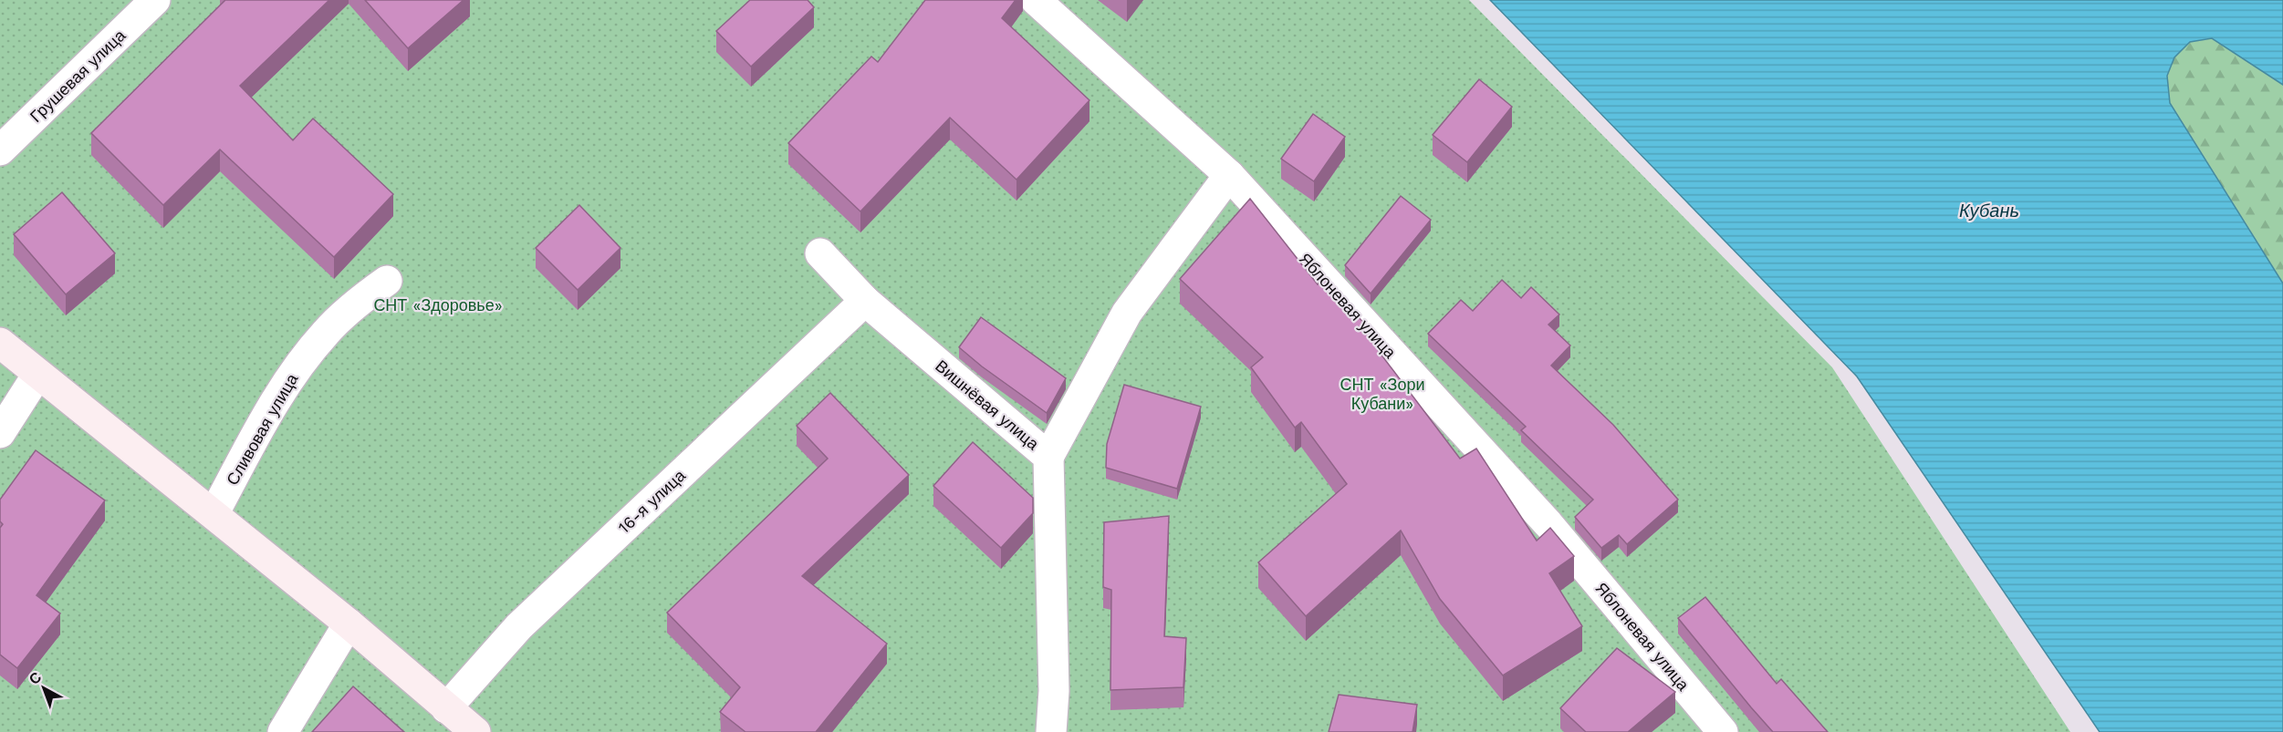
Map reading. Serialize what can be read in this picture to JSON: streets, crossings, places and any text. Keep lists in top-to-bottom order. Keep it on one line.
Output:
{"streets":{"street":["Грушевая улица","Яблоневая улица","Вишнёвая улица","Сливовая улица","16-я улица"]},"crossings":[["Вишнёвая улица","16-я улица"]],"water":["Кубань"],"parks":["СНТ «Здоровье»","СНТ «Зори Кубани»"],"north":"top left"}
